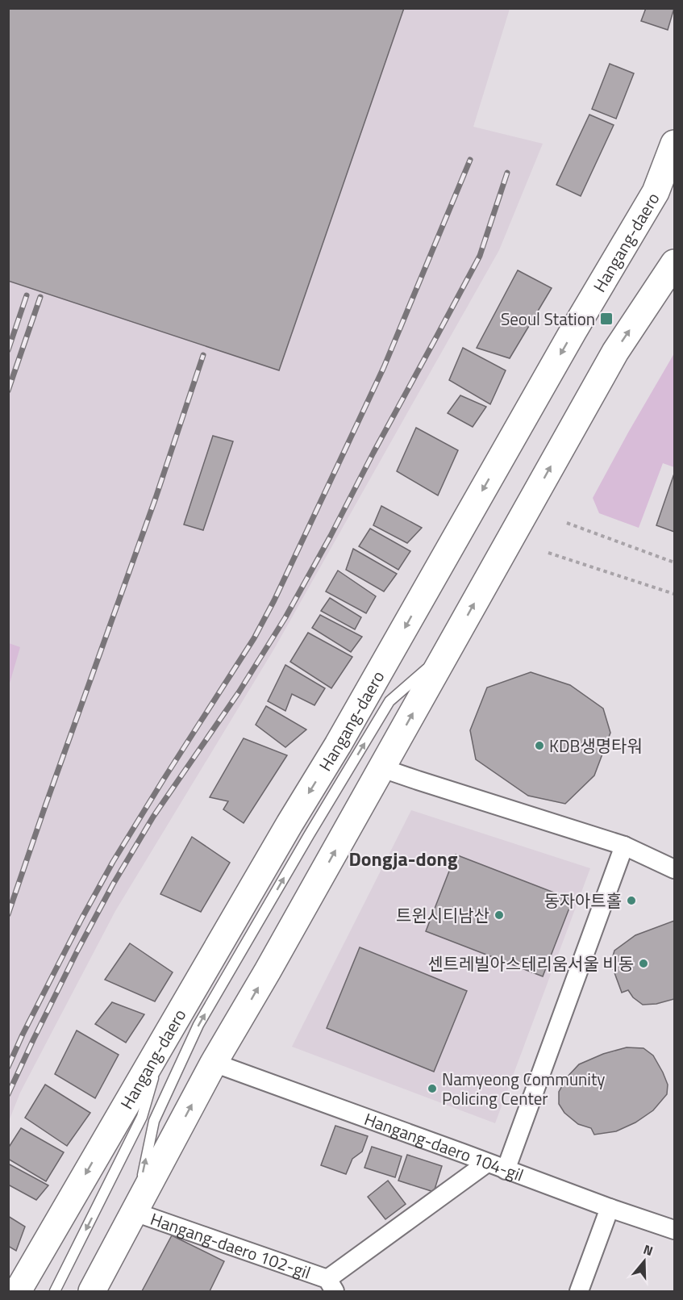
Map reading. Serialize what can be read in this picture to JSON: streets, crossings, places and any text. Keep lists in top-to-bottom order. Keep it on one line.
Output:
{"streets":{"main road":["Hangang-daero"],"street":["Hangang-daero 104-gil","Hangang-daero 102-gil"]},"crossings":[["Hangang-daero 104-gil","Hangang-daero 102-gil"]],"districts":["Dongja-dong"],"places":{"transit":["Seoul Station"],"other":["KDB생명타워","동자아트홀","트윈시티남산","센트레빌아스테리움서울 비동","Namyeong Community Policing Center"]},"north":"top"}
